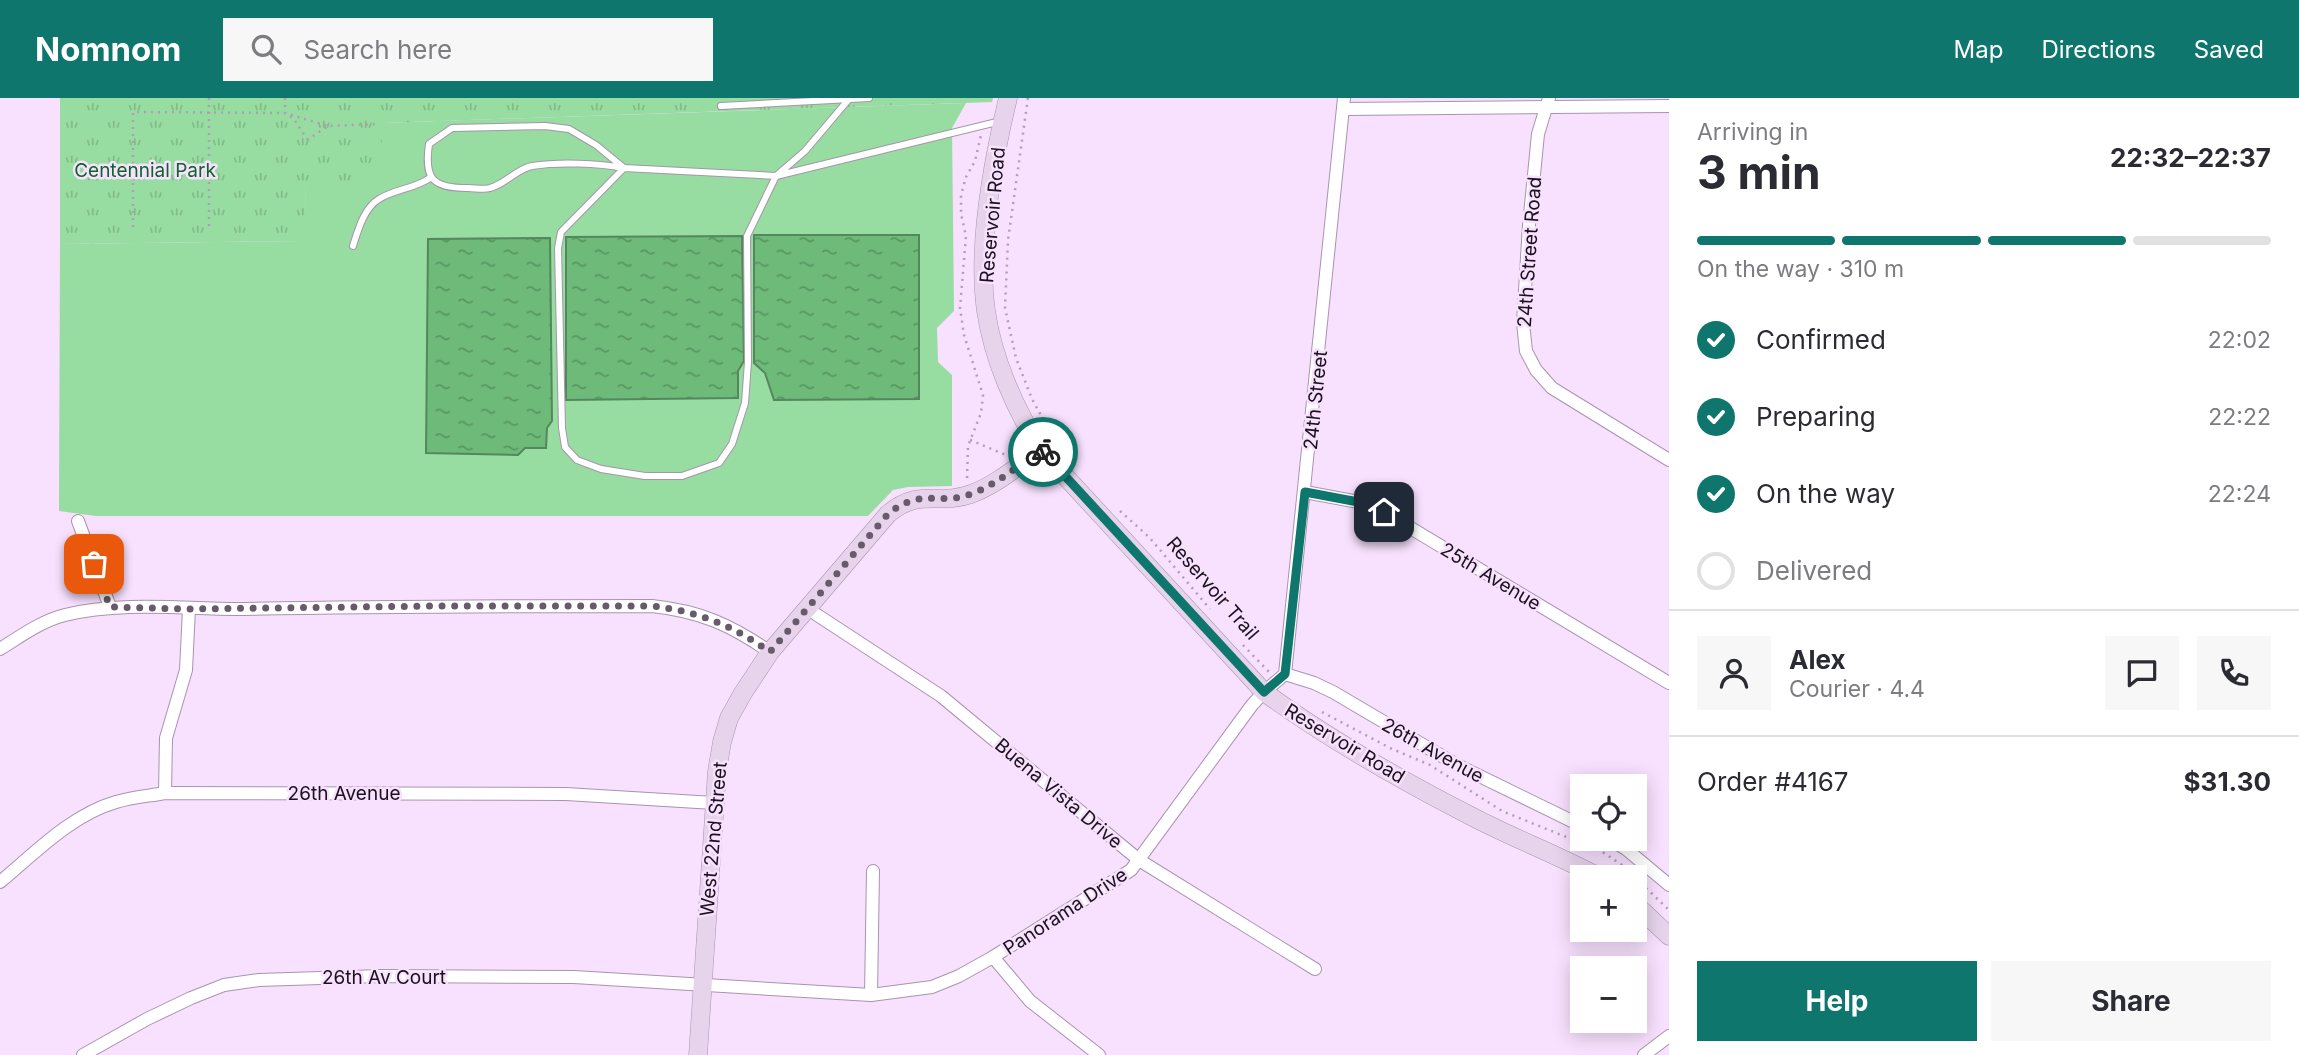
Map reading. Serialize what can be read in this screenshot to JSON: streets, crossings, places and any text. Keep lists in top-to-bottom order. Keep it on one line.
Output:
{"streets":{"street":["Reservoir Road","24th Street Road","24th Street","25th Avenue","26th Avenue","Buena Vista Drive","West 22nd Street","Panorama Drive","26th Av Court"],"path":["Reservoir Trail"]},"crossings":[["Reservoir Road","24th Street"],["Reservoir Road","Reservoir Trail"],["Reservoir Road","26th Avenue"],["Reservoir Road","West 22nd Street"],["Reservoir Road","Panorama Drive"],["24th Street","25th Avenue"],["24th Street","Reservoir Trail"],["24th Street","26th Avenue"],["24th Street","Panorama Drive"],["Reservoir Trail","26th Avenue"],["Reservoir Trail","Panorama Drive"],["26th Avenue","West 22nd Street"],["26th Avenue","Panorama Drive"],["Buena Vista Drive","West 22nd Street"],["Buena Vista Drive","Panorama Drive"],["West 22nd Street","Panorama Drive"],["West 22nd Street","26th Av Court"],["Panorama Drive","26th Av Court"]],"parks":["Centennial Park"],"page":{"header":"Nomnom","search":"Search here","nav":["Map","Directions","Saved"],"heading":["3 min","Arriving in","22:32–22:37"],"panel":["Alex","Courier · 4.4","Order #4167","$31.30"],"bar":"On the way · 310 m","list":[["Confirmed","22:02"],["Preparing","22:22"],["On the way","22:24"],"Delivered"],"map_buttons":["+","−"],"buttons":["Help","Share"]}}
